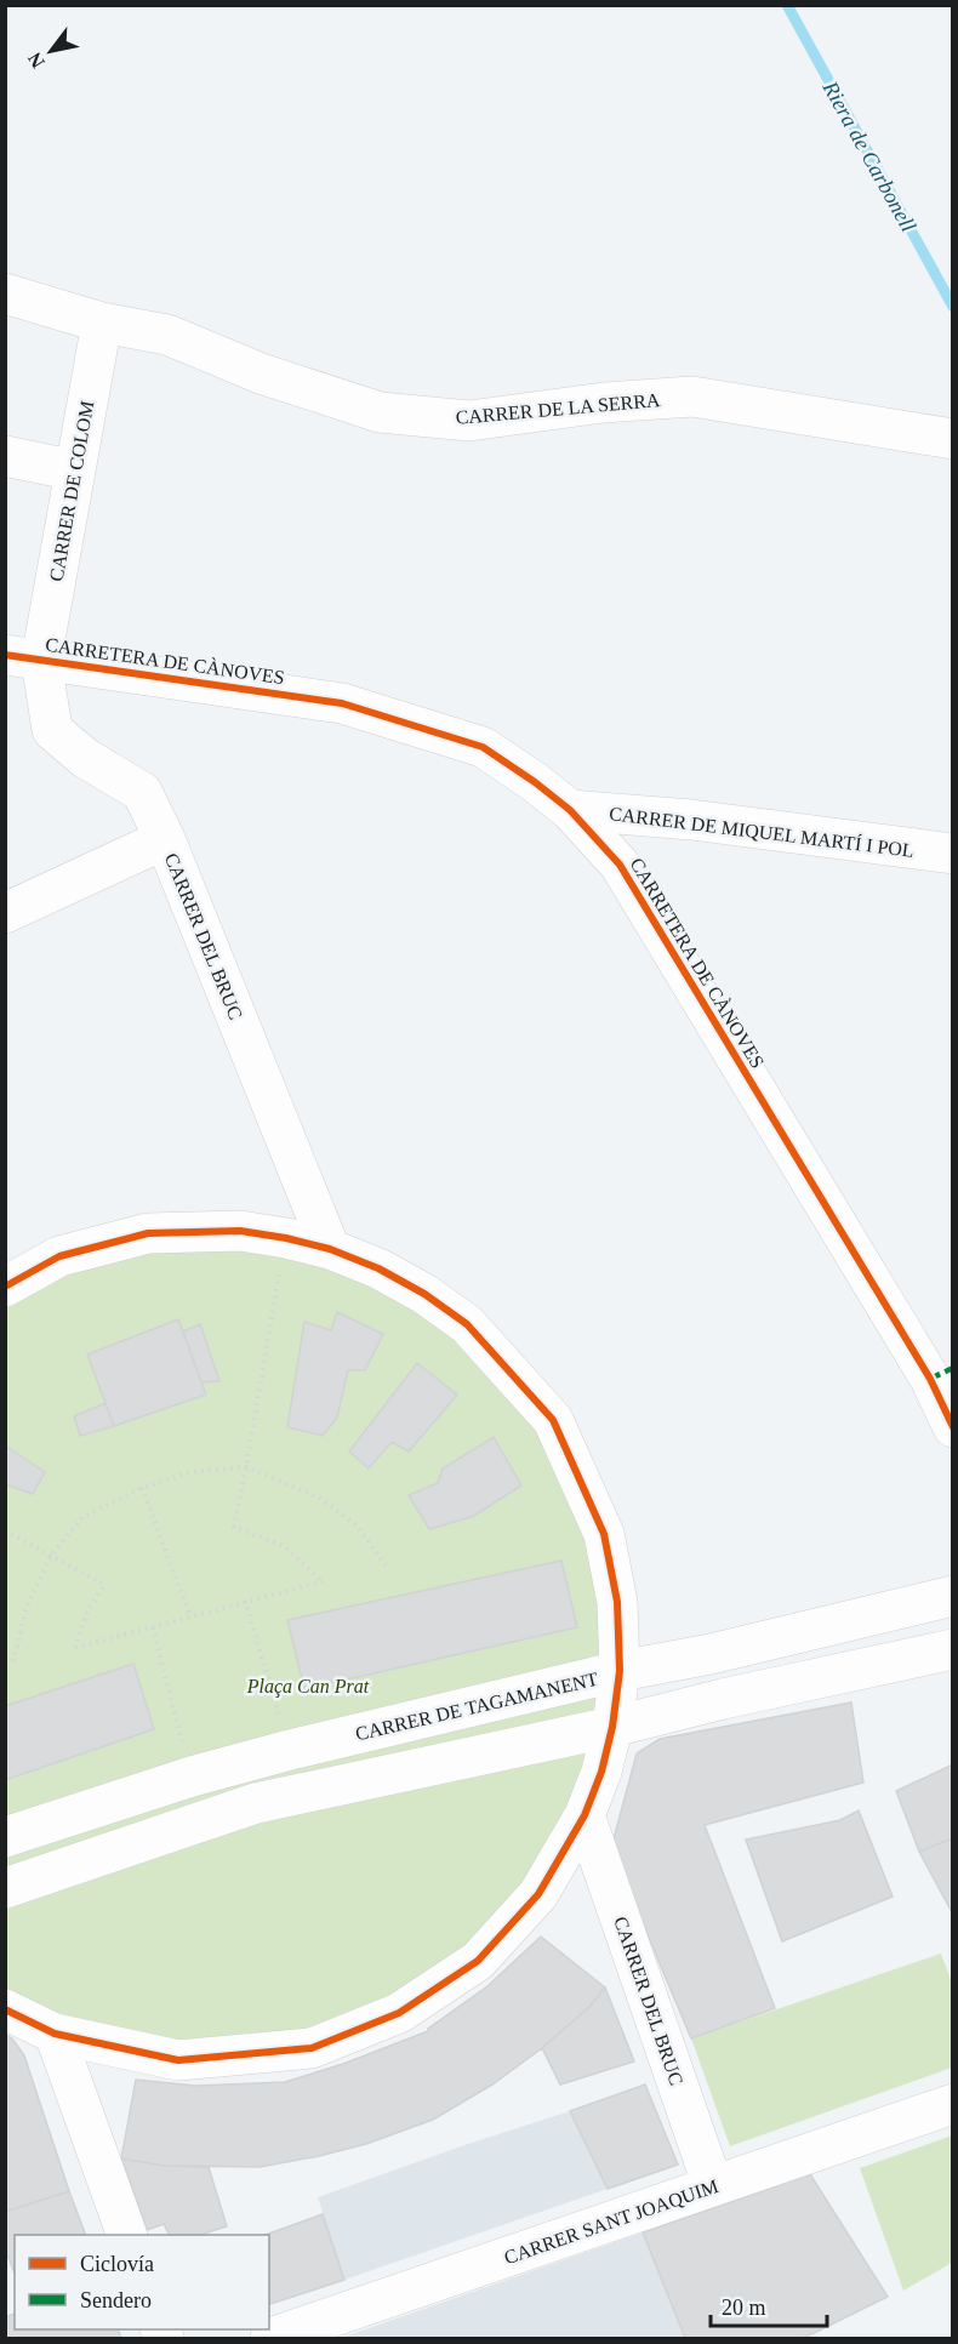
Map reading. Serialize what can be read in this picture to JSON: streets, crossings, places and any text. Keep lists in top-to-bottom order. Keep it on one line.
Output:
{"streets":{"street":["CARRER DE LA SERRA","CARRER DE COLOM","CARRETERA DE CÀNOVES","CARRER DE MIQUEL MARTÍ I POL","CARRER DEL BRUC","CARRER DE TAGAMANENT","CARRER SANT JOAQUIM"]},"crossings":[["CARRER DE LA SERRA","CARRER DE COLOM"],["CARRER DE COLOM","CARRETERA DE CÀNOVES"],["CARRER DE COLOM","CARRER DEL BRUC"],["CARRETERA DE CÀNOVES","CARRER DE MIQUEL MARTÍ I POL"],["CARRETERA DE CÀNOVES","CARRER DEL BRUC"],["CARRER DEL BRUC","CARRER SANT JOAQUIM"]],"water":["Riera de Carbonell"],"parks":["Plaça Can Prat"],"legend":["Ciclovía","Sendero"],"scale_bar":"20 m","north":"bottom left"}
